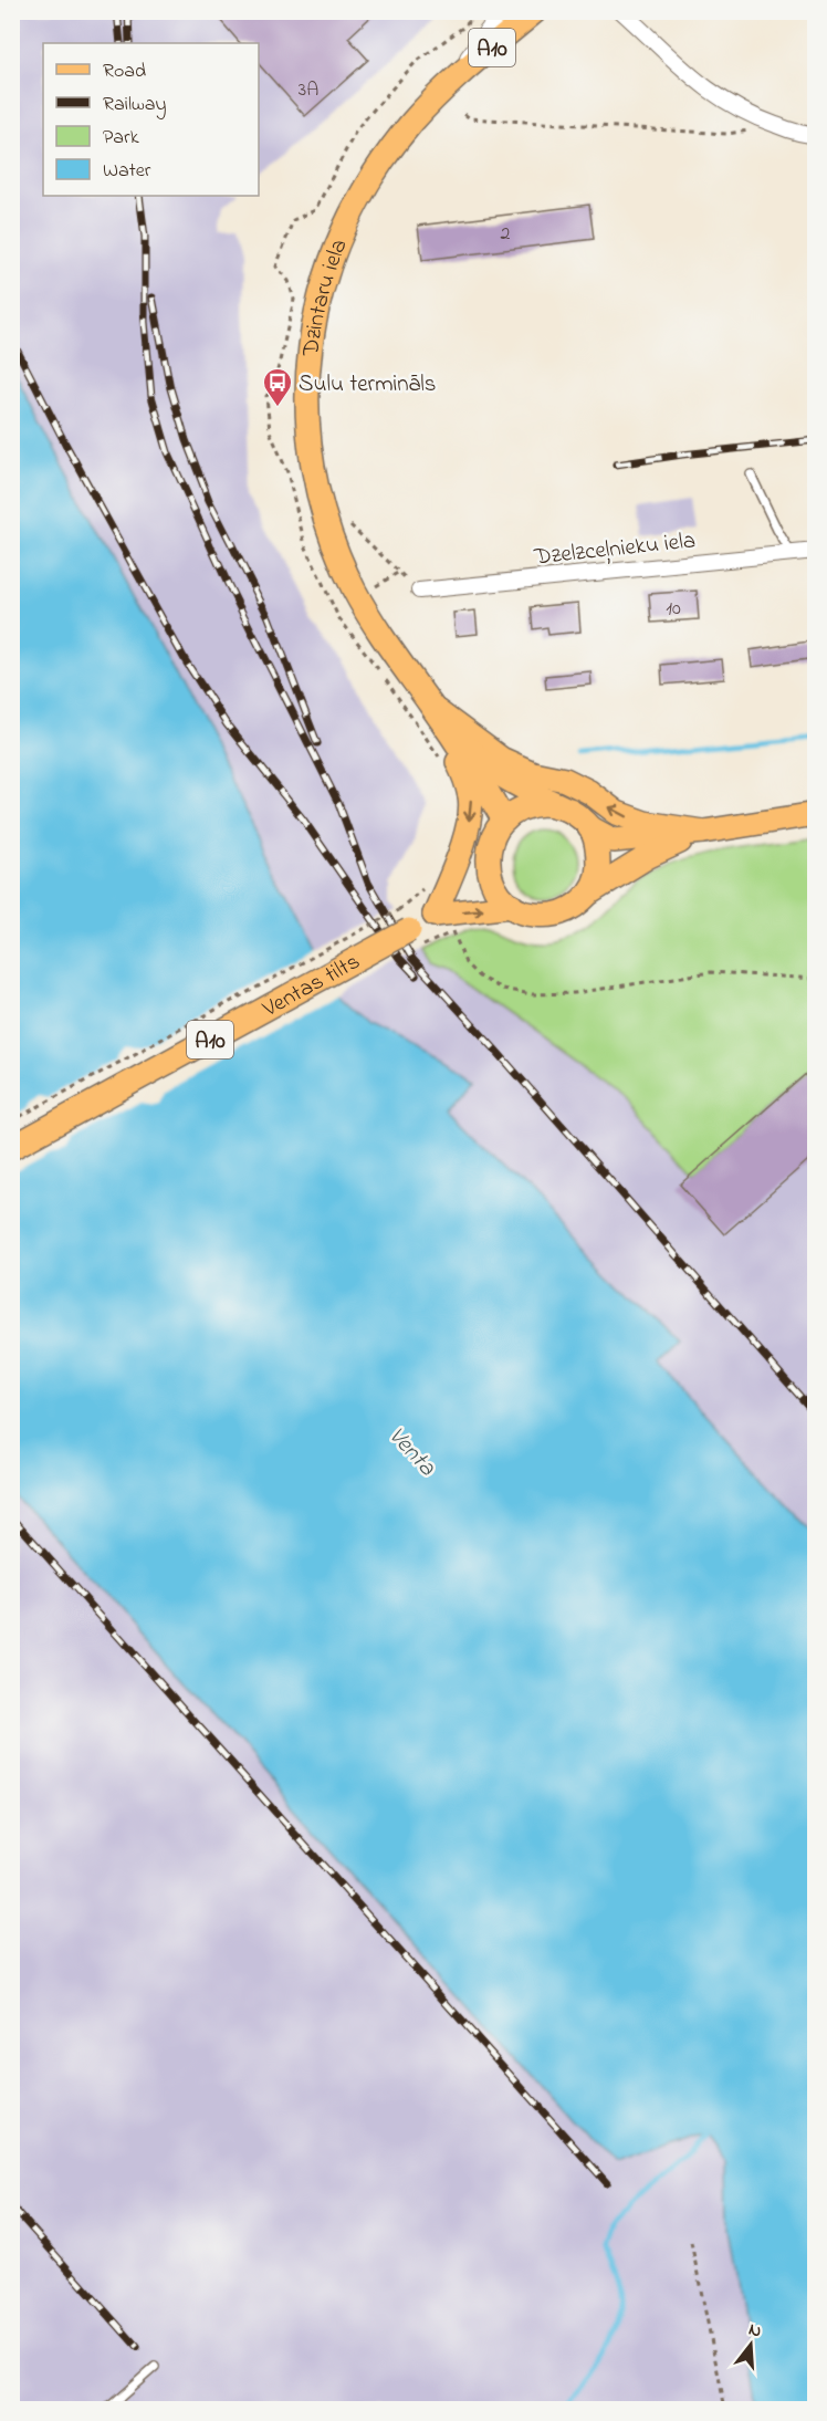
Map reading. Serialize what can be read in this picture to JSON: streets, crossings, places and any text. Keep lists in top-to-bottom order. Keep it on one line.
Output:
{"streets":{"main road":["A10","Dzintaru iela","Ventas tilts"],"street":["Dzelzceļnieku iela"]},"crossings":[["A10","Dzintaru iela"],["A10","Ventas tilts"]],"water":["Venta"],"places":{"bus stop":["Sulu termināls"]},"house_numbers":["3A","2","10"],"legend":["Road","Railway","Park","Water"],"north":"top"}
